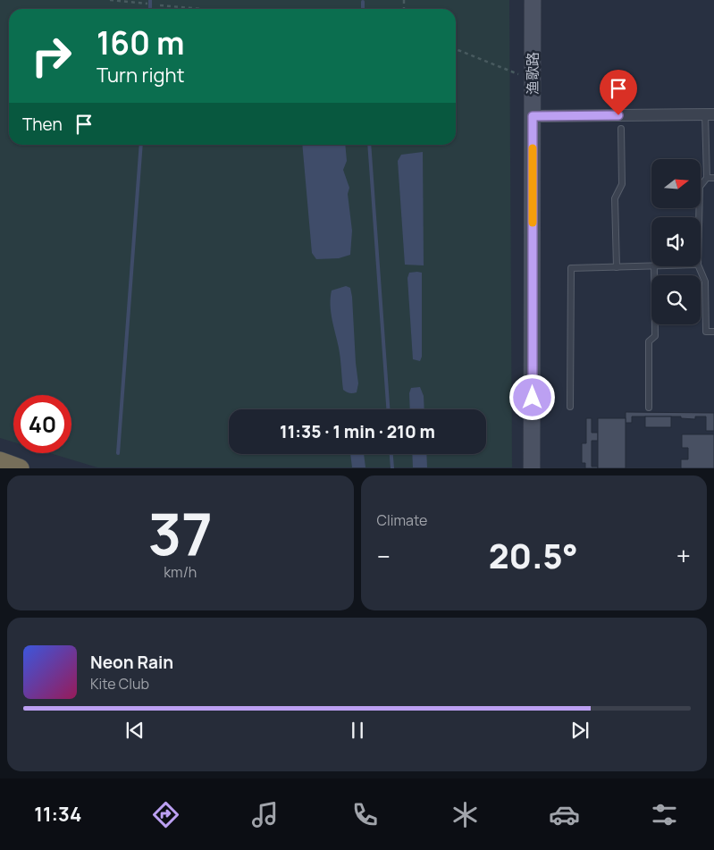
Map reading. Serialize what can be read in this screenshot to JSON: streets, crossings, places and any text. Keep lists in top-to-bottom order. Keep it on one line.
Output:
{"streets":{"street":["渔歌路"]},"north":"right","page":{"turn":["160 m","Turn right"],"then":"Then","limit":"40","trip":"11:35 · 1 min · 210 m","tile":[["37","km/h"],"Climate"],"heat":["−","20.5°","+"],"song":["Neon Rain","Kite Club"],"tabs":"11:34"}}
